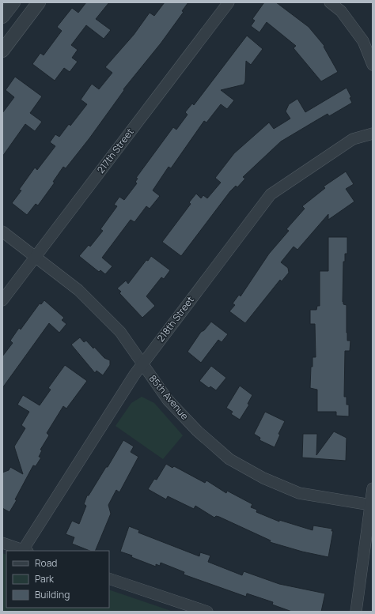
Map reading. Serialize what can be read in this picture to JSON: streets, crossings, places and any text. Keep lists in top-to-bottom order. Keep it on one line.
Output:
{"streets":{"street":["217th Street","218th Street","85th Avenue"]},"crossings":[["217th Street","85th Avenue"],["218th Street","85th Avenue"]],"legend":["Road","Park","Building"]}
